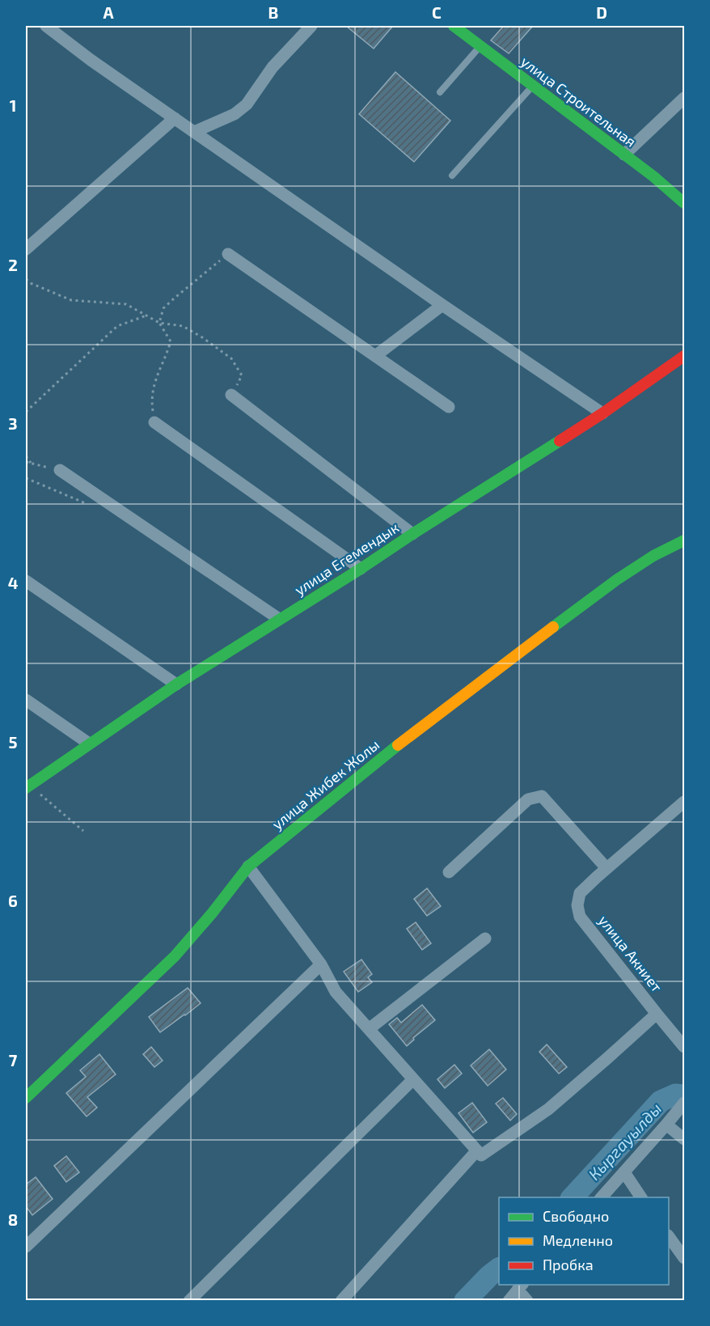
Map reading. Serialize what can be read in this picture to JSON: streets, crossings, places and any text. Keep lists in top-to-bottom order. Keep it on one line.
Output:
{"streets":{"street":["улица Строительная","улица Егемендык","улица Жибек Жолы","улица Акниет"]},"water":["Кыргауылды"],"legend":["Свободно","Медленно","Пробка"],"grid":{"columns":["A","B","C","D"],"rows":["1","2","3","4","5","6","7","8"]}}
